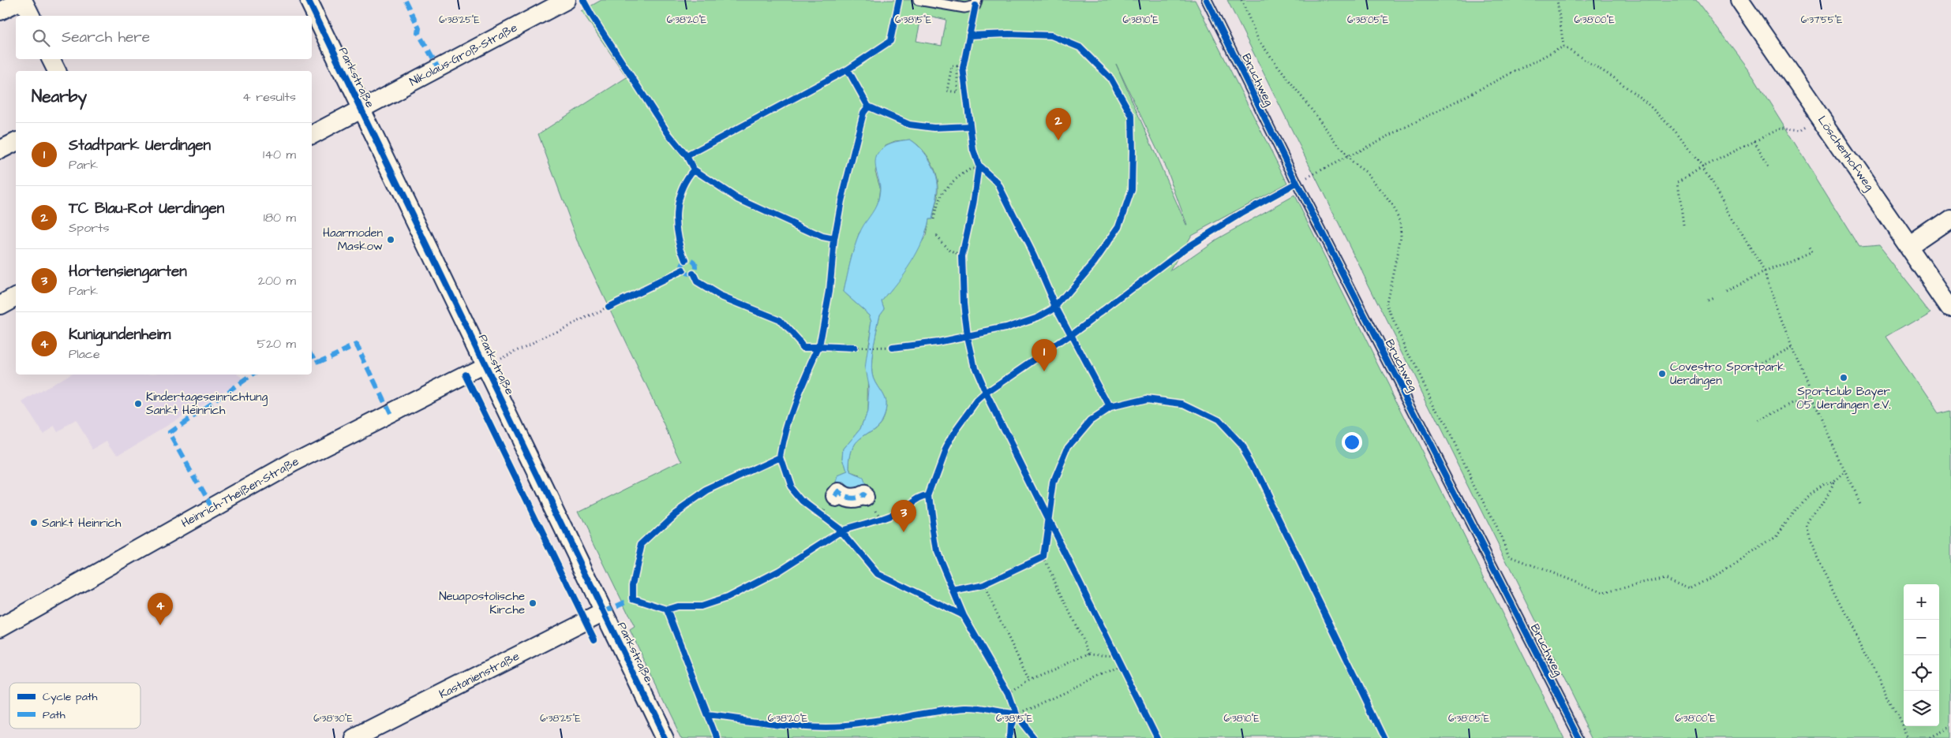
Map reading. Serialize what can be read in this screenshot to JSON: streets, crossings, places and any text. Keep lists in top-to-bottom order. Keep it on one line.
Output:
{"streets":{"street":["Nikolaus-Groß-Straße","Parkstraße","Löschenhofweg","Heinrich-Theißen-Straße","Kastanienstraße"],"lane":["Bruchweg"]},"crossings":[["Nikolaus-Groß-Straße","Parkstraße"],["Parkstraße","Heinrich-Theißen-Straße"],["Parkstraße","Kastanienstraße"]],"places":["Haarmoden Maskow","Covestro Sportpark Uerdingen","Sportclub Bayer 05 Uerdingen e.V.","Kindertageseinrichtung Sankt Heinrich","Sankt Heinrich","Neuapostolische Kirche"],"legend":["Cycle path","Path"],"page":{"search":"Search here","heading":["Nearby","4 results"],"pins":["2","1","3","4"],"list":[{"mark":"1","name":"Stadtpark Uerdingen","note":"Park","value":"140 m"},{"mark":"2","name":"TC Blau-Rot Uerdingen","note":"Sports","value":"180 m"},{"mark":"3","name":"Hortensiengarten","note":"Park","value":"200 m"},{"mark":"4","name":"Kunigundenheim","note":"Place","value":"520 m"}],"map_buttons":["+","−"]},"coordinates":["6°38'25\"E","6°38'20\"E","6°38'15\"E","6°38'10\"E","6°38'05\"E","6°38'00\"E","6°37'55\"E","6°38'30\"E"]}
